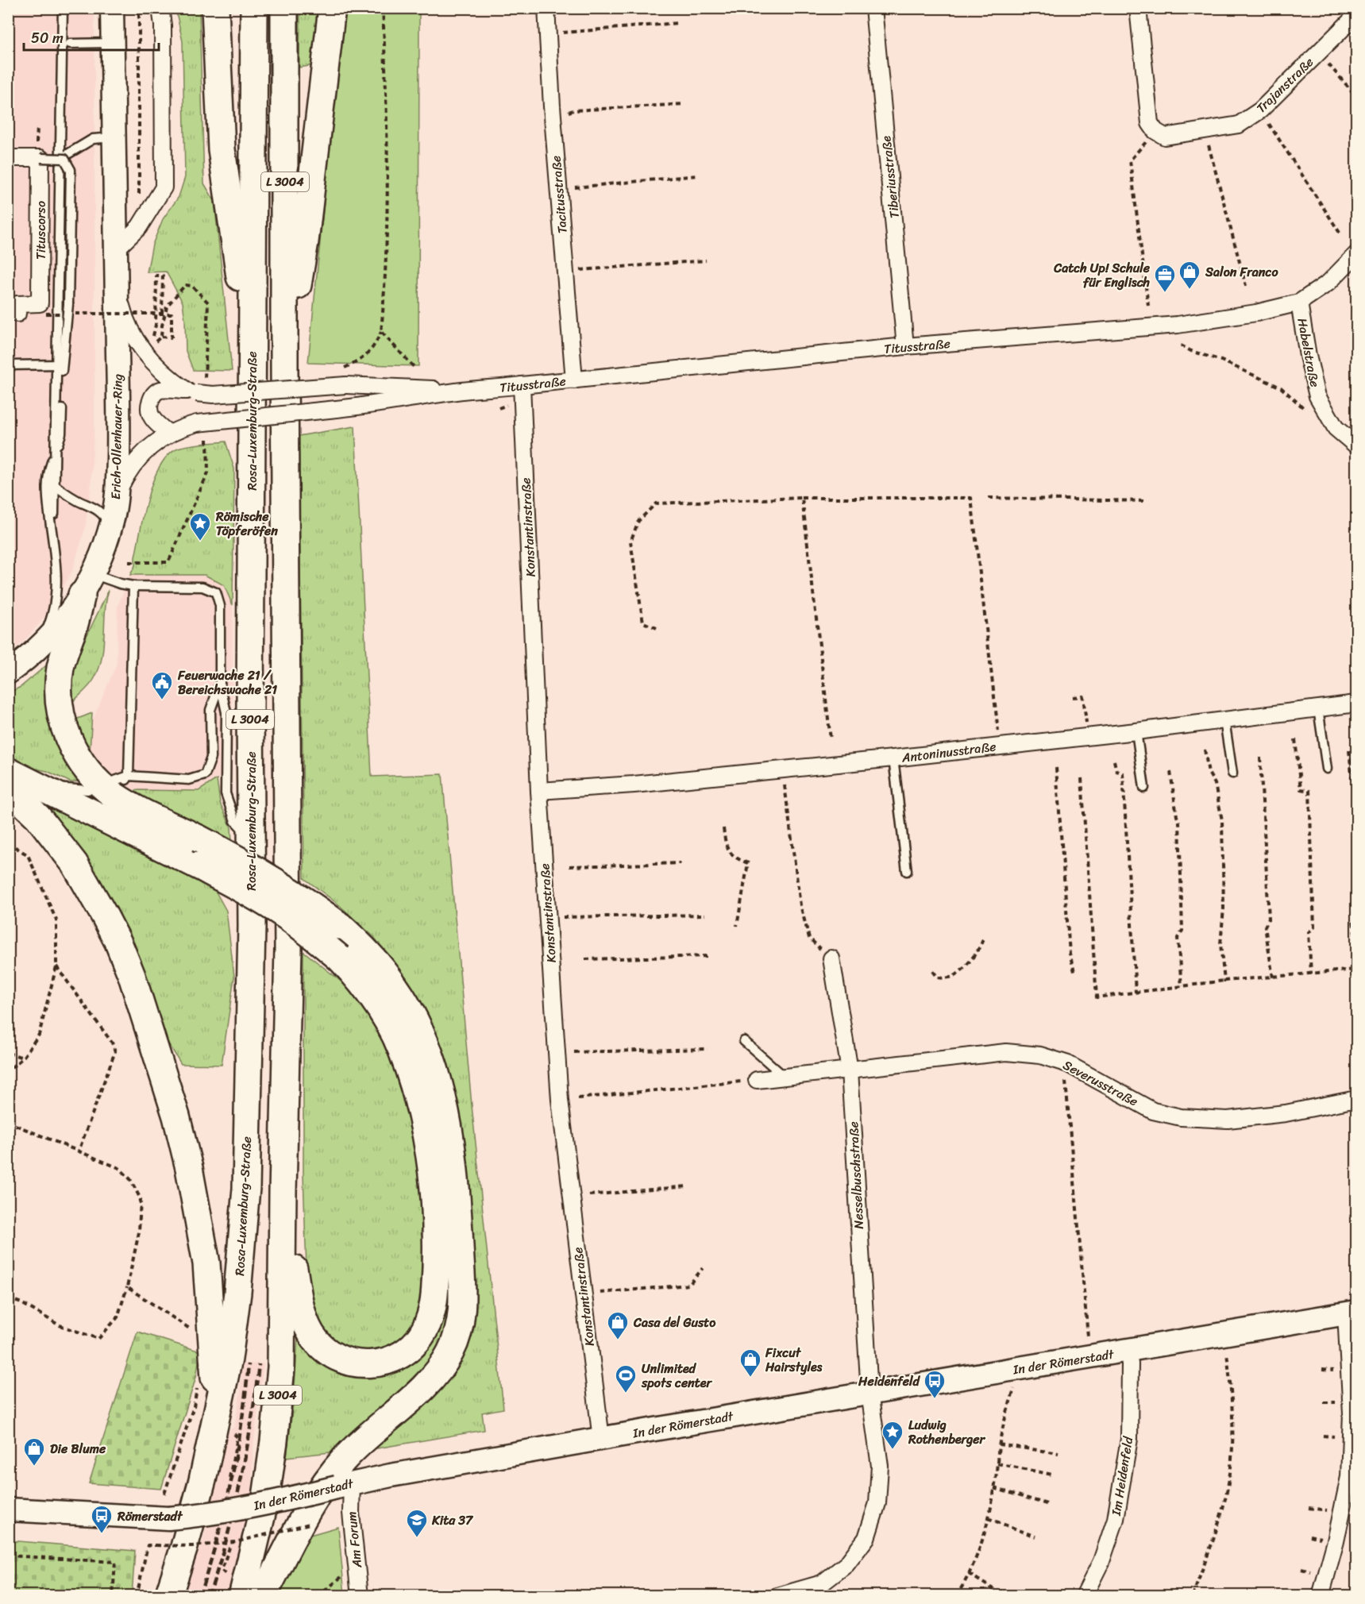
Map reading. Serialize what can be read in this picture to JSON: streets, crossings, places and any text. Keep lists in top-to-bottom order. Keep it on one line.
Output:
{"streets":{"highway":["L 3004","Rosa-Luxemburg-Straße"],"street":["Trajanstraße","Tiberiusstraße","Tacitusstraße","Tituscorso","Titusstraße","Habelstraße","Erich-Ollenhauer-Ring","Konstantinstraße","Antoninusstraße","Severusstraße","Nesselbuschstraße","In der Römerstadt","Im Heidenfeld","Am Forum"]},"crossings":[["Tiberiusstraße","Titusstraße"],["Tacitusstraße","Titusstraße"],["Titusstraße","Habelstraße"],["Titusstraße","Erich-Ollenhauer-Ring"],["Titusstraße","Konstantinstraße"],["Konstantinstraße","Antoninusstraße"],["Konstantinstraße","In der Römerstadt"],["Severusstraße","Nesselbuschstraße"],["Nesselbuschstraße","In der Römerstadt"],["In der Römerstadt","Im Heidenfeld"],["In der Römerstadt","Am Forum"]],"places":{"shop":["Salon Franco","Casa del Gusto","Fixcut Hairstyles","Die Blume"],"office":["Catch Up! Schule für Englisch"],"place":["Römische Töpferöfen","Ludwig Rothenberger"],"public building":["Feuerwache 21 / Bereichswache 21"],"sports":["Unlimited spots center"],"bus stop":["Heidenfeld","Römerstadt"],"school or university":["Kita 37"]},"scale_bar":"50 m"}
